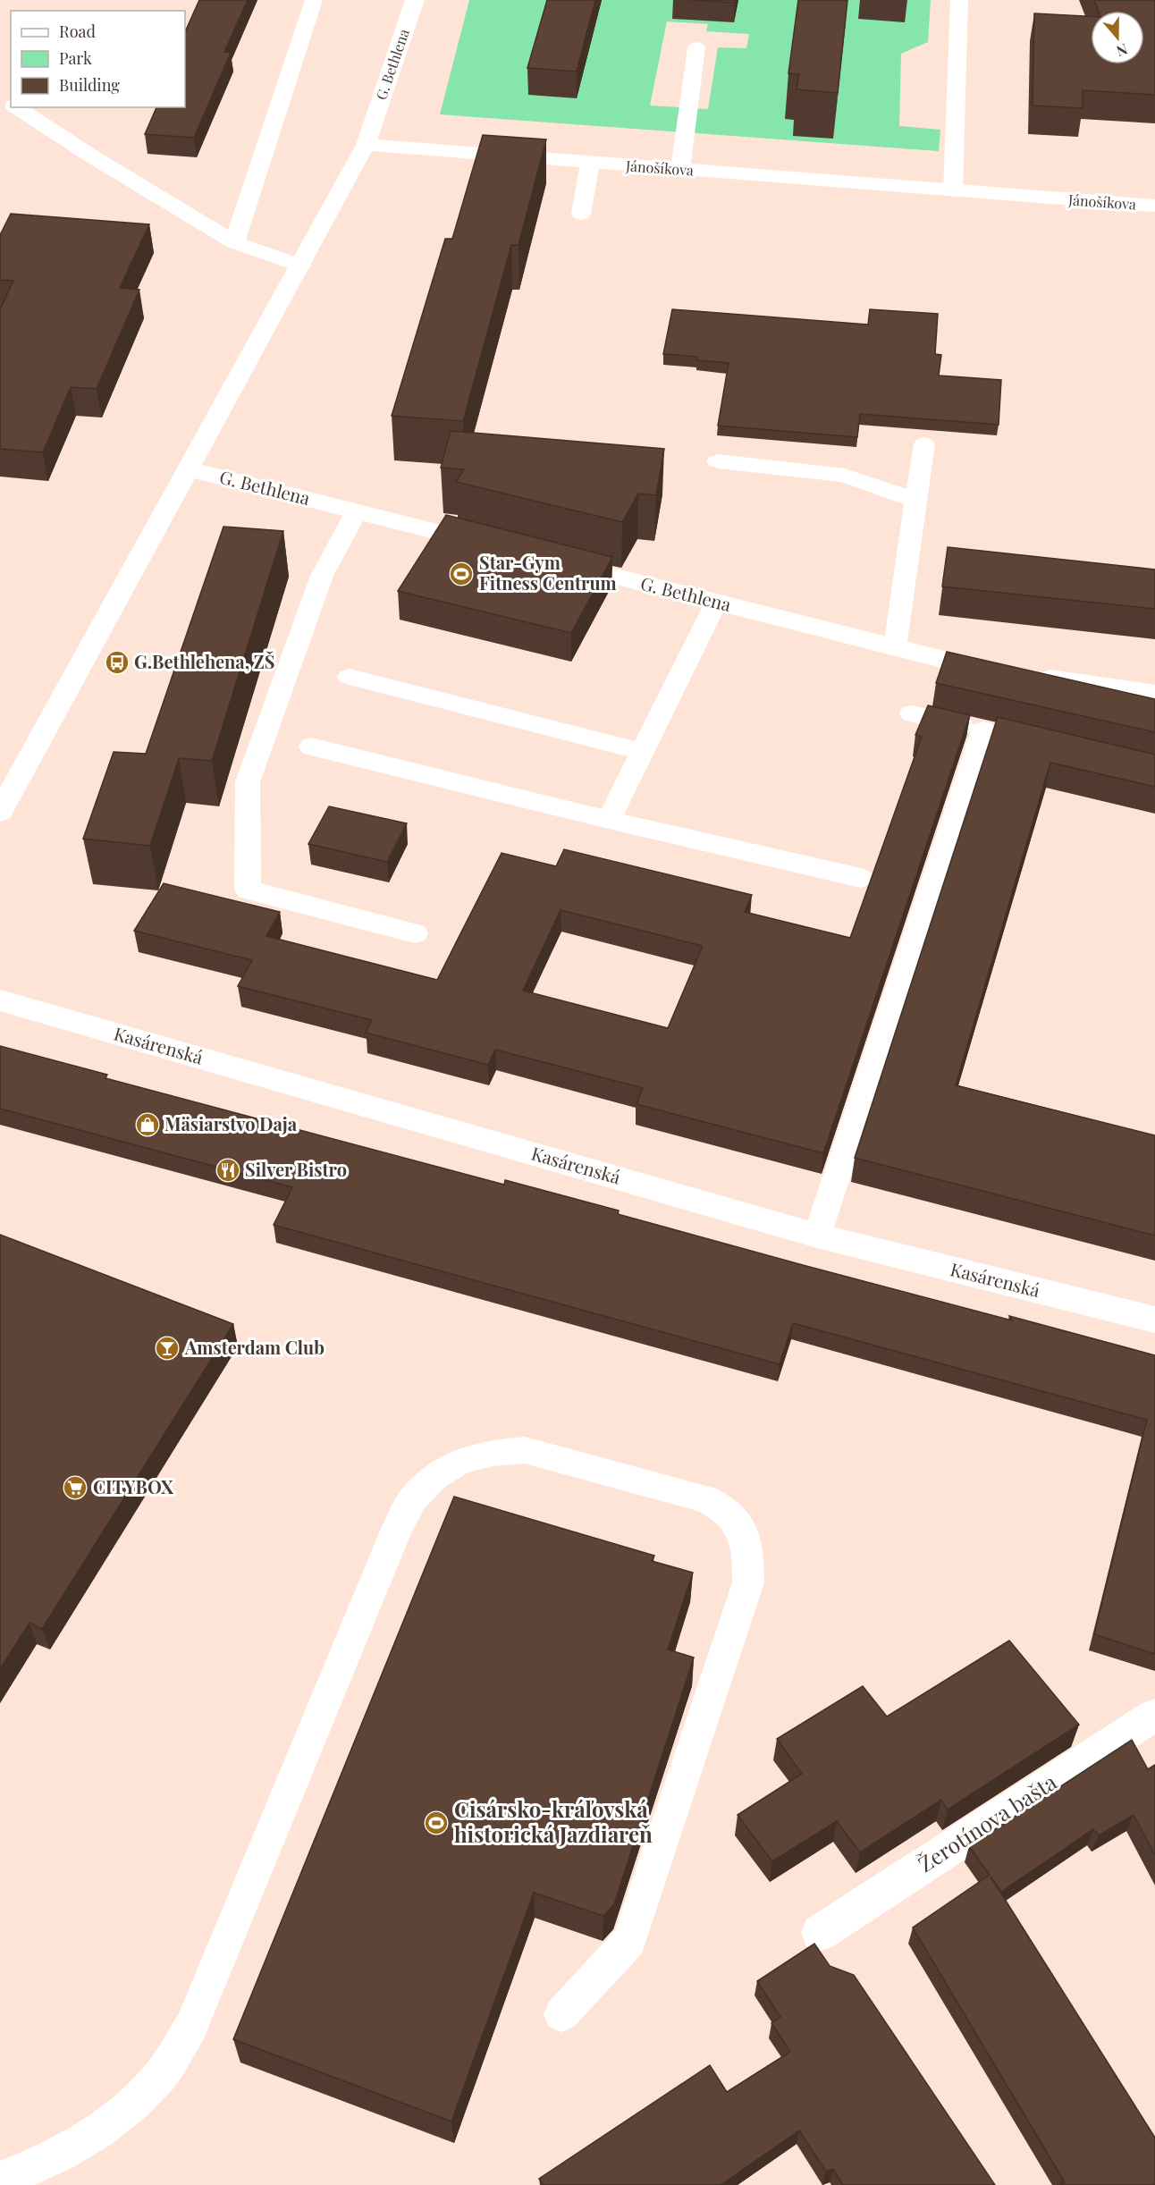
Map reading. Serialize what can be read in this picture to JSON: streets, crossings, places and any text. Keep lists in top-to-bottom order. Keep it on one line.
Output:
{"streets":{"street":["G. Bethlena","Jánošíkova","Kasárenská","Žerotínova bašta"]},"crossings":[["G. Bethlena","Jánošíkova"]],"places":{"sports":["Star-Gym Fitness Centrum","Cisársko-kráľovská historická Jazdiareň"],"bus stop":["G.Bethlehena, ZŠ"],"shop":["Mäsiarstvo Daja"],"restaurant":["Silver Bistro"],"bar":["Amsterdam Club"],"supermarket":["CITYBOX"]},"legend":["Road","Park","Building"],"north":"bottom"}
